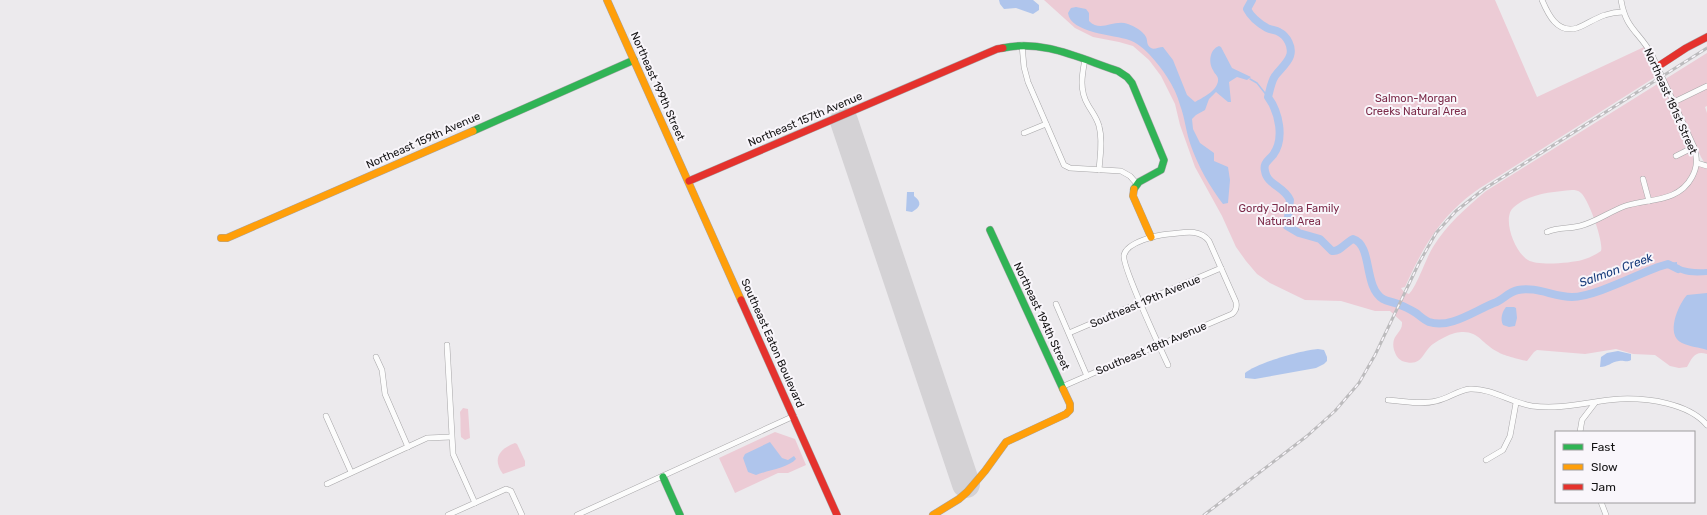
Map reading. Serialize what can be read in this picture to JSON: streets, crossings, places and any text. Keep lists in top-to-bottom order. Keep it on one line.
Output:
{"streets":{"street":["Northeast 199th Street","Northeast 181st Street","Northeast 157th Avenue","Northeast 159th Avenue","Southeast 19th Avenue","Northeast 194th Street","Southeast Eaton Boulevard","Southeast 18th Avenue"]},"crossings":[["Northeast 199th Street","Northeast 157th Avenue"],["Northeast 199th Street","Northeast 159th Avenue"],["Northeast 199th Street","Southeast Eaton Boulevard"],["Northeast 157th Avenue","Southeast Eaton Boulevard"],["Southeast 19th Avenue","Southeast 18th Avenue"]],"water":["Salmon Creek"],"parks":["Salmon-Morgan Creeks Natural Area","Gordy Jolma Family Natural Area"],"legend":["Fast","Slow","Jam"]}
